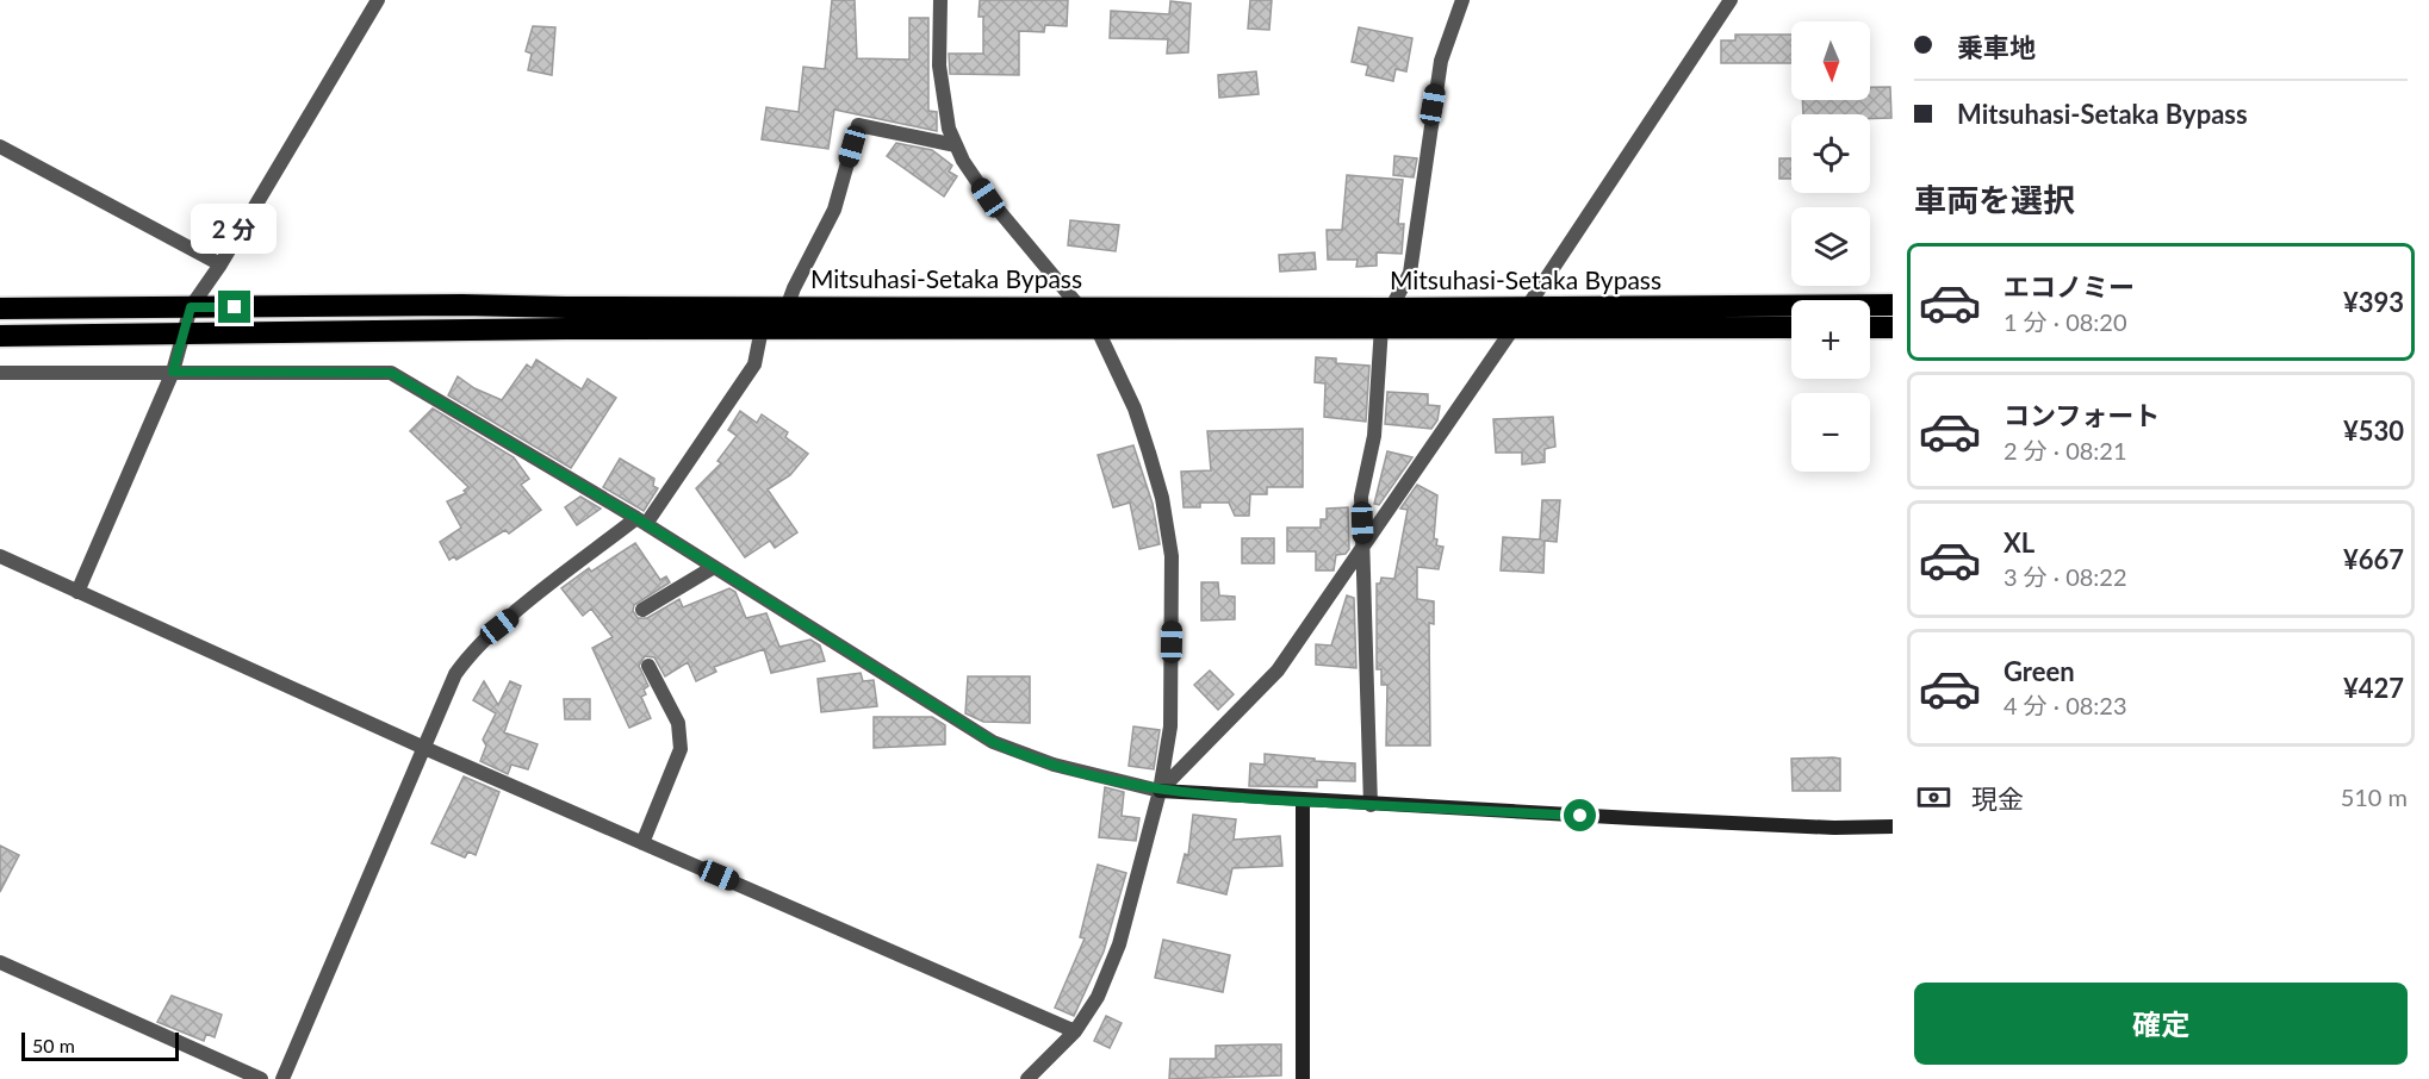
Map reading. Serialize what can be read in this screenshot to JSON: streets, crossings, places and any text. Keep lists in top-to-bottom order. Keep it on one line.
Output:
{"streets":{"highway":["Mitsuhasi-Setaka Bypass"]},"scale_bar":"50 m","north":"bottom","page":{"banner":["乗車地","Mitsuhasi-Setaka Bypass"],"map_buttons":["+","−"],"heading":"車両を選択","bubble":"2 分","list":[{"name":"エコノミー","note":"1 分 · 08:20","value":"¥393"},{"name":"コンフォート","note":"2 分 · 08:21","value":"¥530"},{"name":"XL","note":"3 分 · 08:22","value":"¥667"},{"name":"Green","note":"4 分 · 08:23","value":"¥427"}],"pay":["現金","510 m"],"buttons":"確定","scale":"50 m"}}
